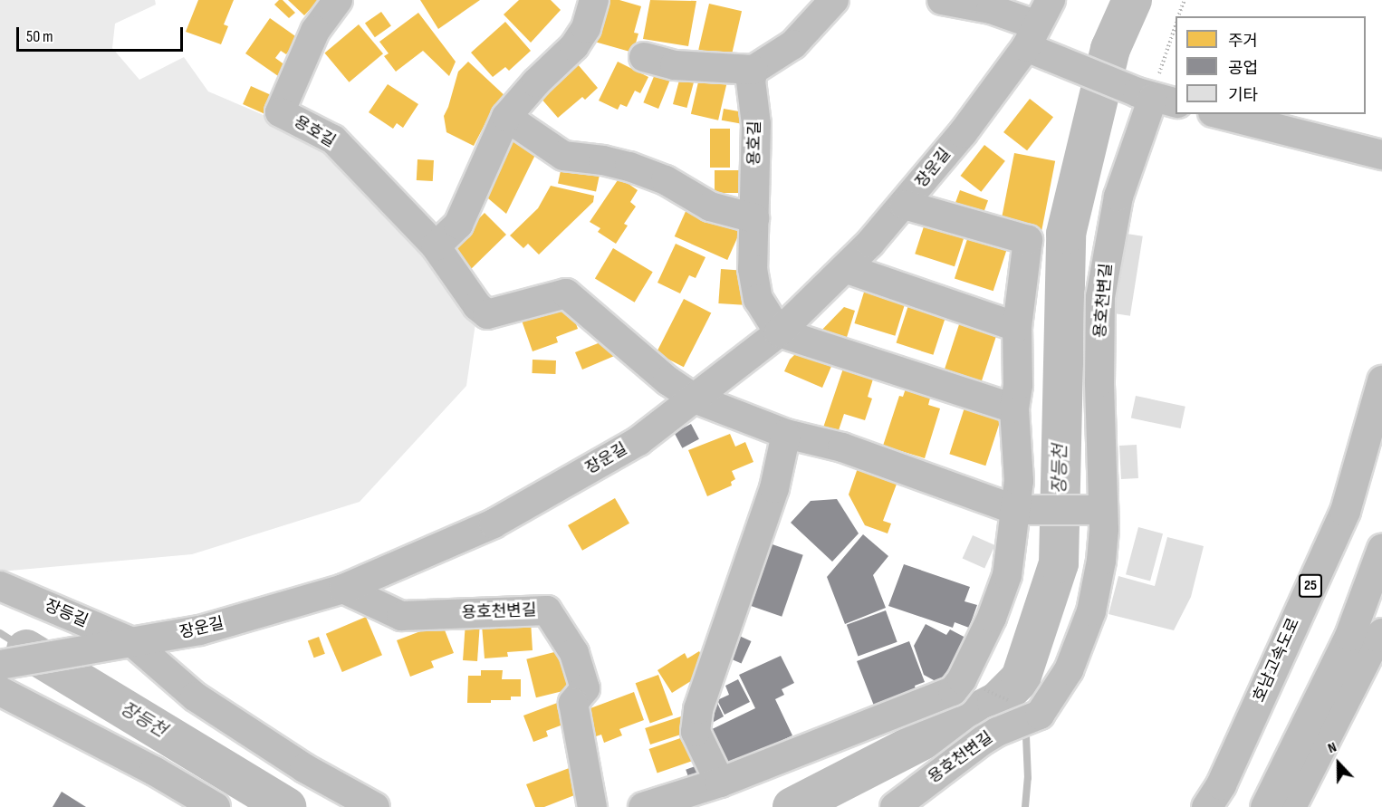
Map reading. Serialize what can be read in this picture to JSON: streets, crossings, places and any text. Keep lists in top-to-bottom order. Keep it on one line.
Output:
{"streets":{"highway":["25","호남고속도로"],"street":["용호길","장운길","용호천변길","장등길"]},"crossings":[["용호길","장운길"],["장운길","용호천변길"],["장운길","장등길"]],"water":["장등천"],"legend":["주거","공업","기타"],"scale_bar":"50 m","north":"top"}
